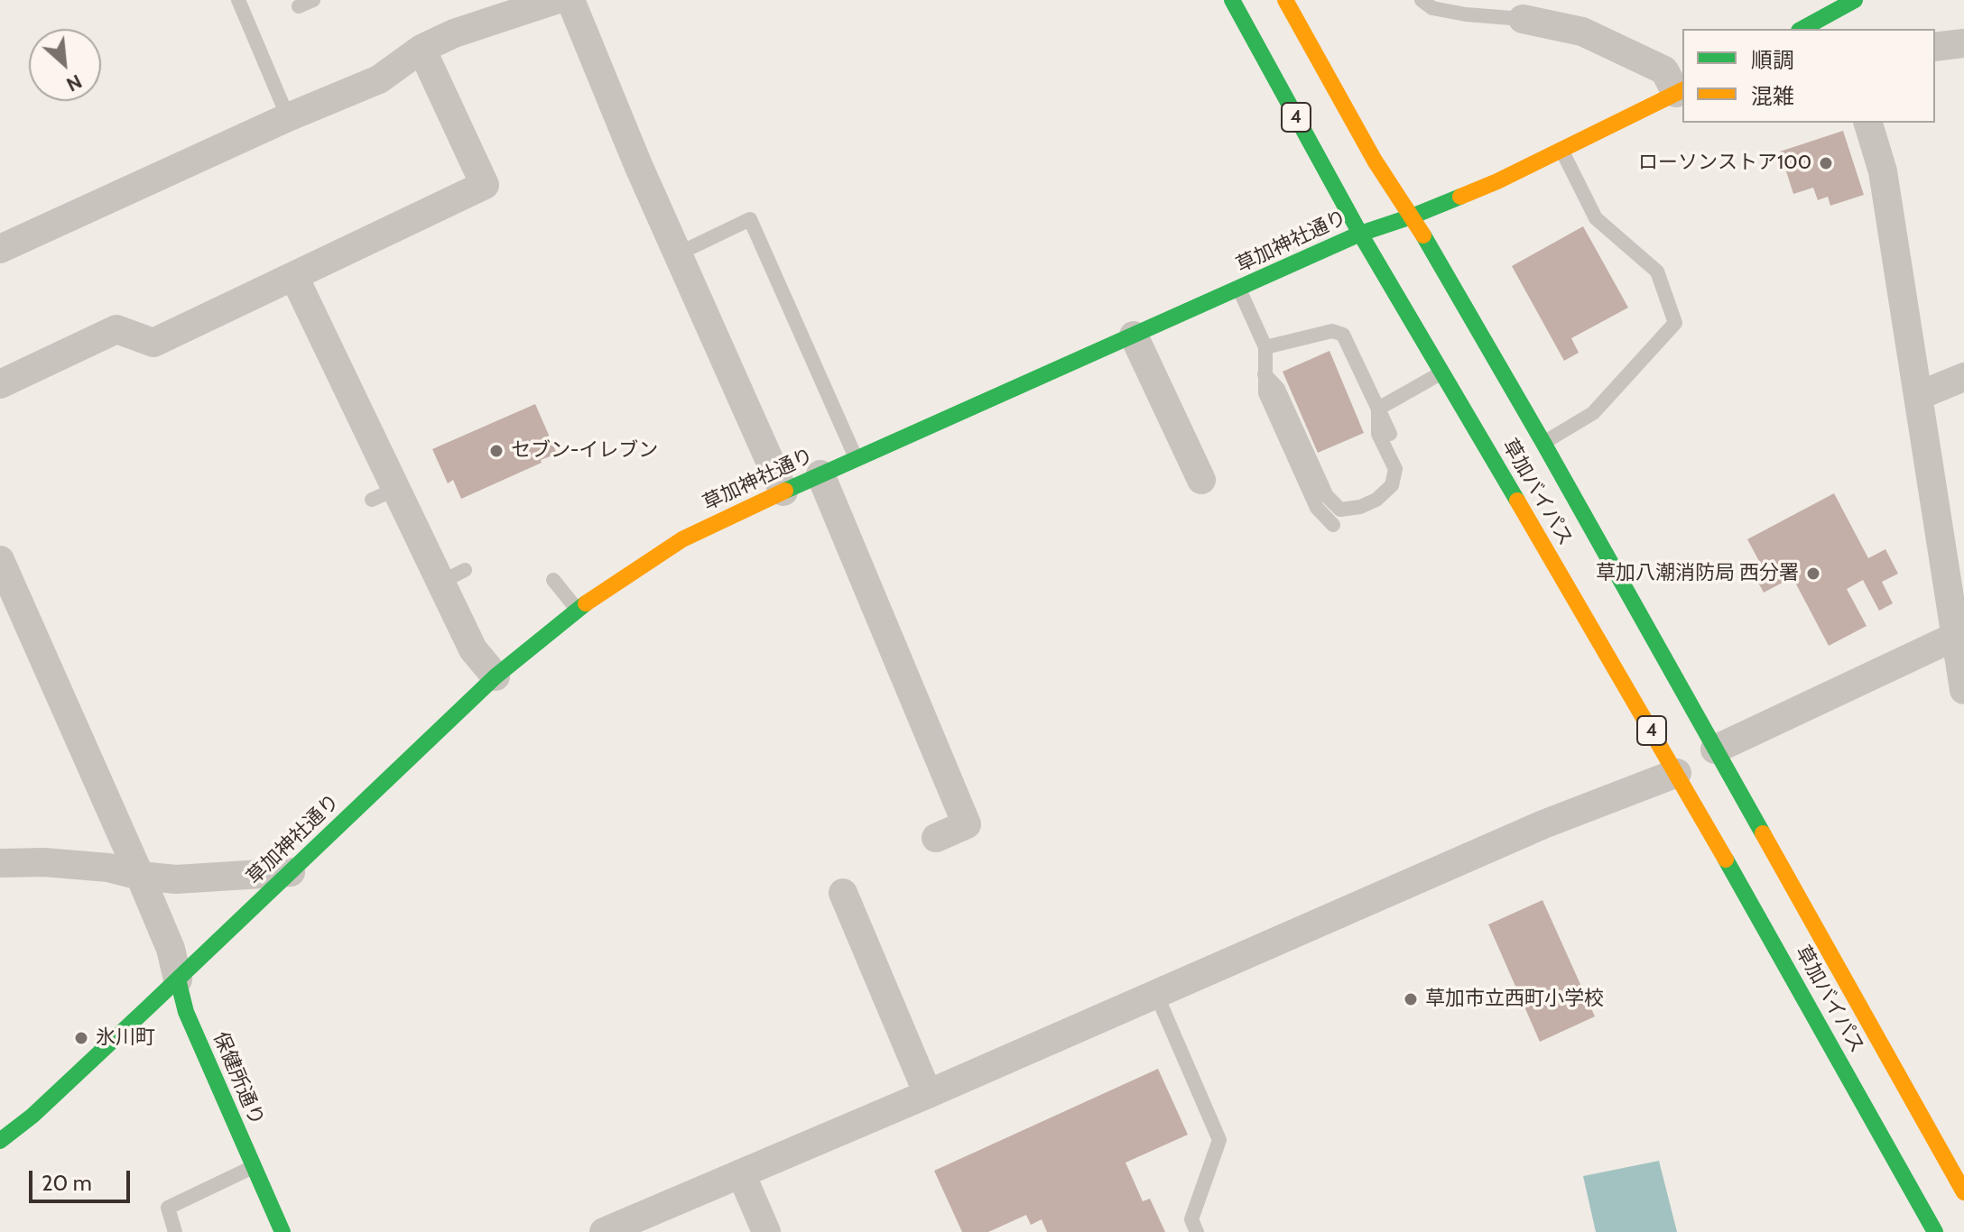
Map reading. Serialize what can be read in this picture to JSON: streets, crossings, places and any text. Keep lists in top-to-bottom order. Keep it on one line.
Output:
{"streets":{"main road":["4","草加神社通り","草加バイパス","保健所通り"]},"crossings":[["草加神社通り","草加バイパス"],["草加神社通り","保健所通り"]],"places":["ローソンストア100","セブン-イレブン","草加八潮消防局 西分署","草加市立西町小学校","氷川町"],"legend":["順調","混雑"],"scale_bar":"20 m","north":"bottom right"}
